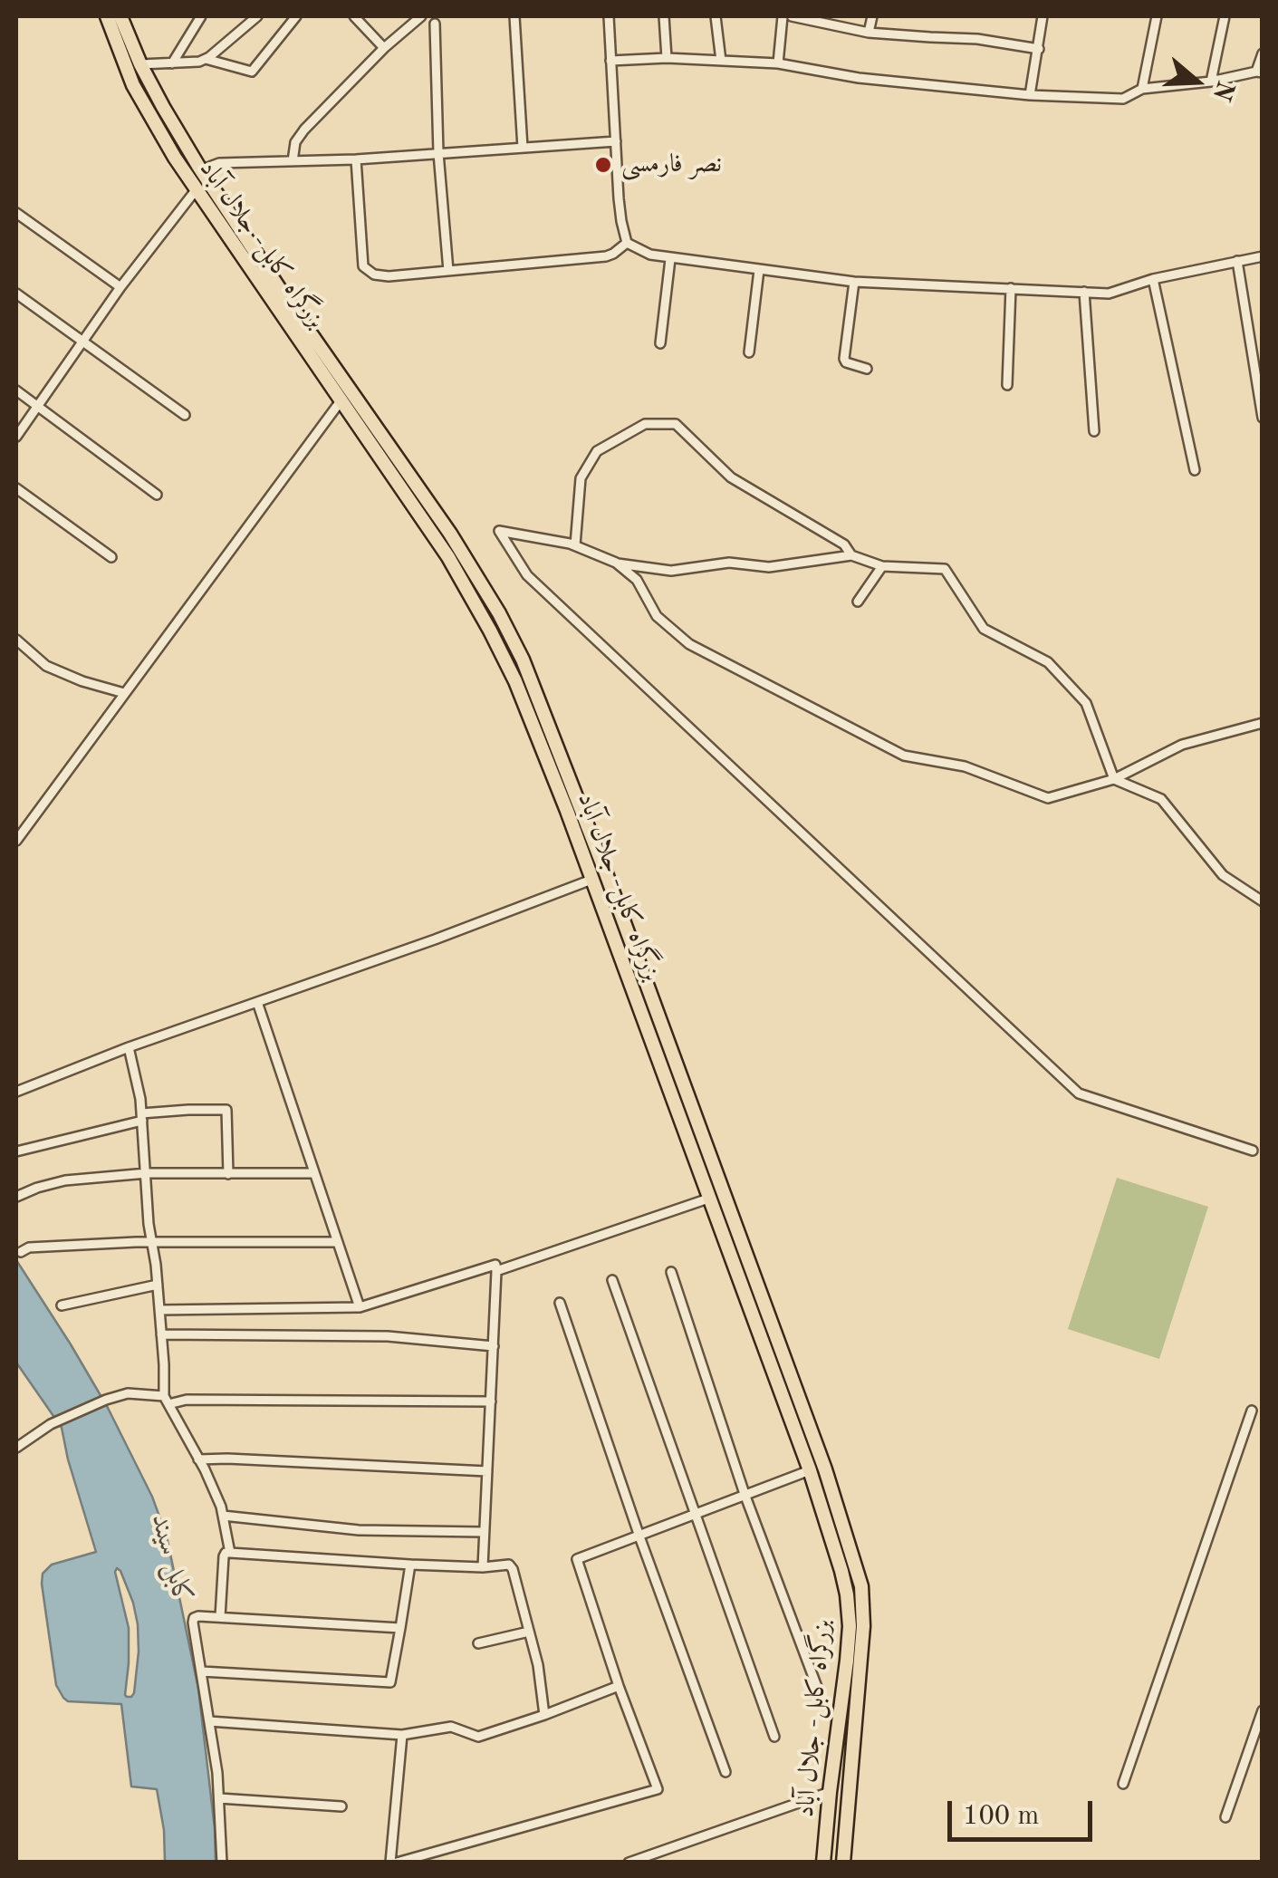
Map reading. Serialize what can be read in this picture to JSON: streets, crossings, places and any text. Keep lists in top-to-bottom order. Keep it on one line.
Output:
{"streets":{"highway":["بزرگراه کابل- جلال آباد"]},"water":["کابل سيند"],"places":["نصر فارمسی"],"scale_bar":"100 m","north":"right"}
